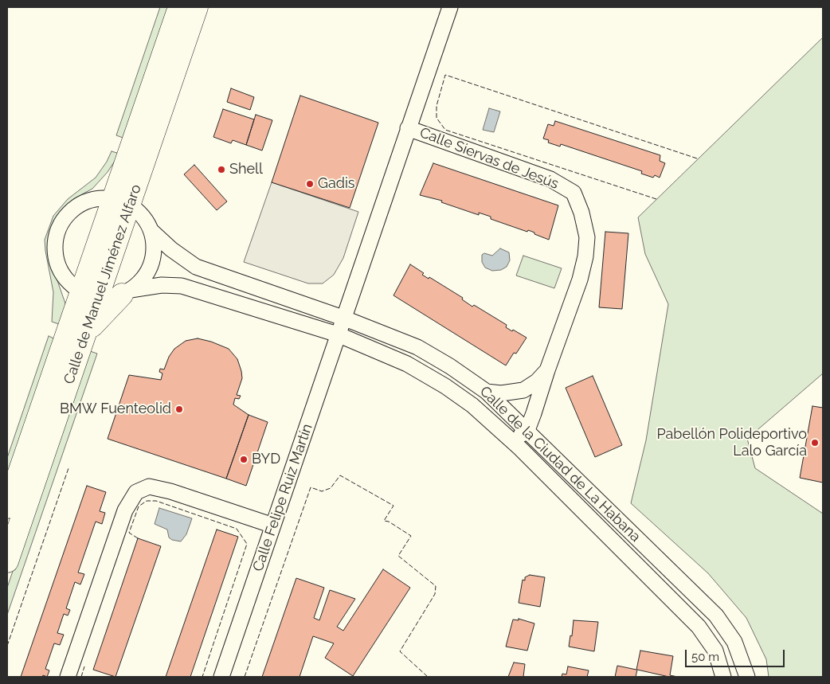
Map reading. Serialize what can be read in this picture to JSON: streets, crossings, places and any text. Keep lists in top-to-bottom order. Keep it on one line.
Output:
{"streets":{"highway":["Calle de Manuel Jiménez Alfaro"],"street":["Calle Siervas de Jesús","Calle de la Ciudad de La Habana","Calle Felipe Ruiz Martín"]},"crossings":[["Calle Siervas de Jesús","Calle de la Ciudad de La Habana"],["Calle Siervas de Jesús","Calle Felipe Ruiz Martín"],["Calle de Manuel Jiménez Alfaro","Calle de la Ciudad de La Habana"],["Calle de la Ciudad de La Habana","Calle Felipe Ruiz Martín"]],"places":["Shell","Gadis","BMW Fuenteolid","Pabellón Polideportivo Lalo García","BYD"],"scale_bar":"50 m"}
